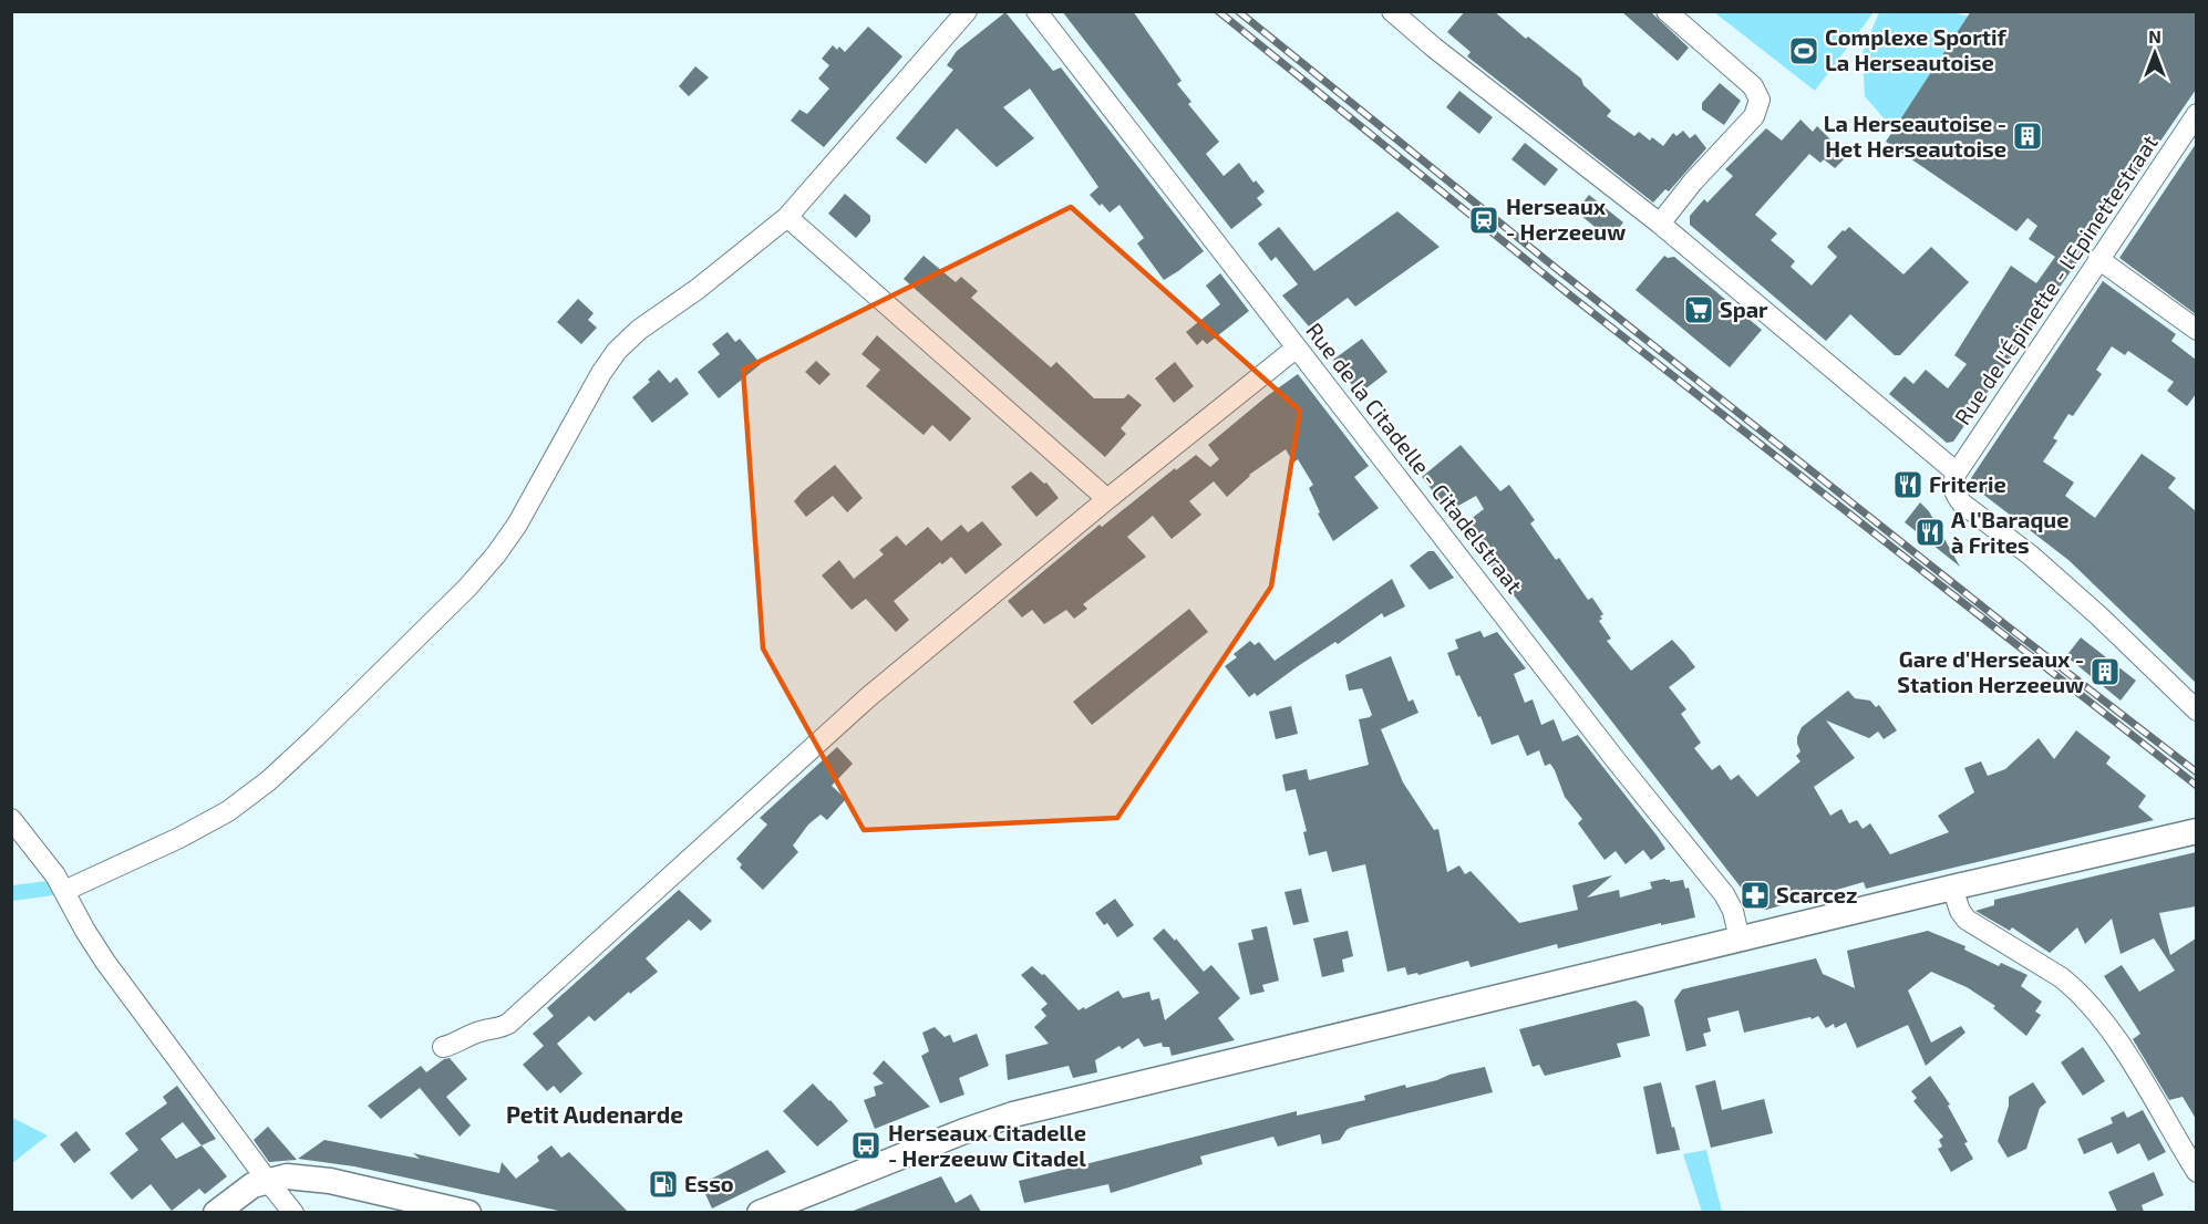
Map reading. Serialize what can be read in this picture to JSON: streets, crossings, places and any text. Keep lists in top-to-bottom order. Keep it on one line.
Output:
{"streets":{"street":["Rue de l'Épinette - l'Epinettestraat","Rue de la Citadelle - Citadelstraat"]},"districts":["Petit Audenarde"],"places":{"sports":["Complexe Sportif La Herseautoise"],"building":["La Herseautoise - Het Herseautoise","Gare d'Herseaux - Station Herzeeuw"],"station":["Herseaux - Herzeeuw"],"supermarket":["Spar"],"restaurant":["Friterie","A l'Baraque à Frites"],"pharmacy":["Scarcez"],"bus stop":["Herseaux Citadelle - Herzeeuw Citadel"],"fuel station":["Esso"]},"north":"top"}
